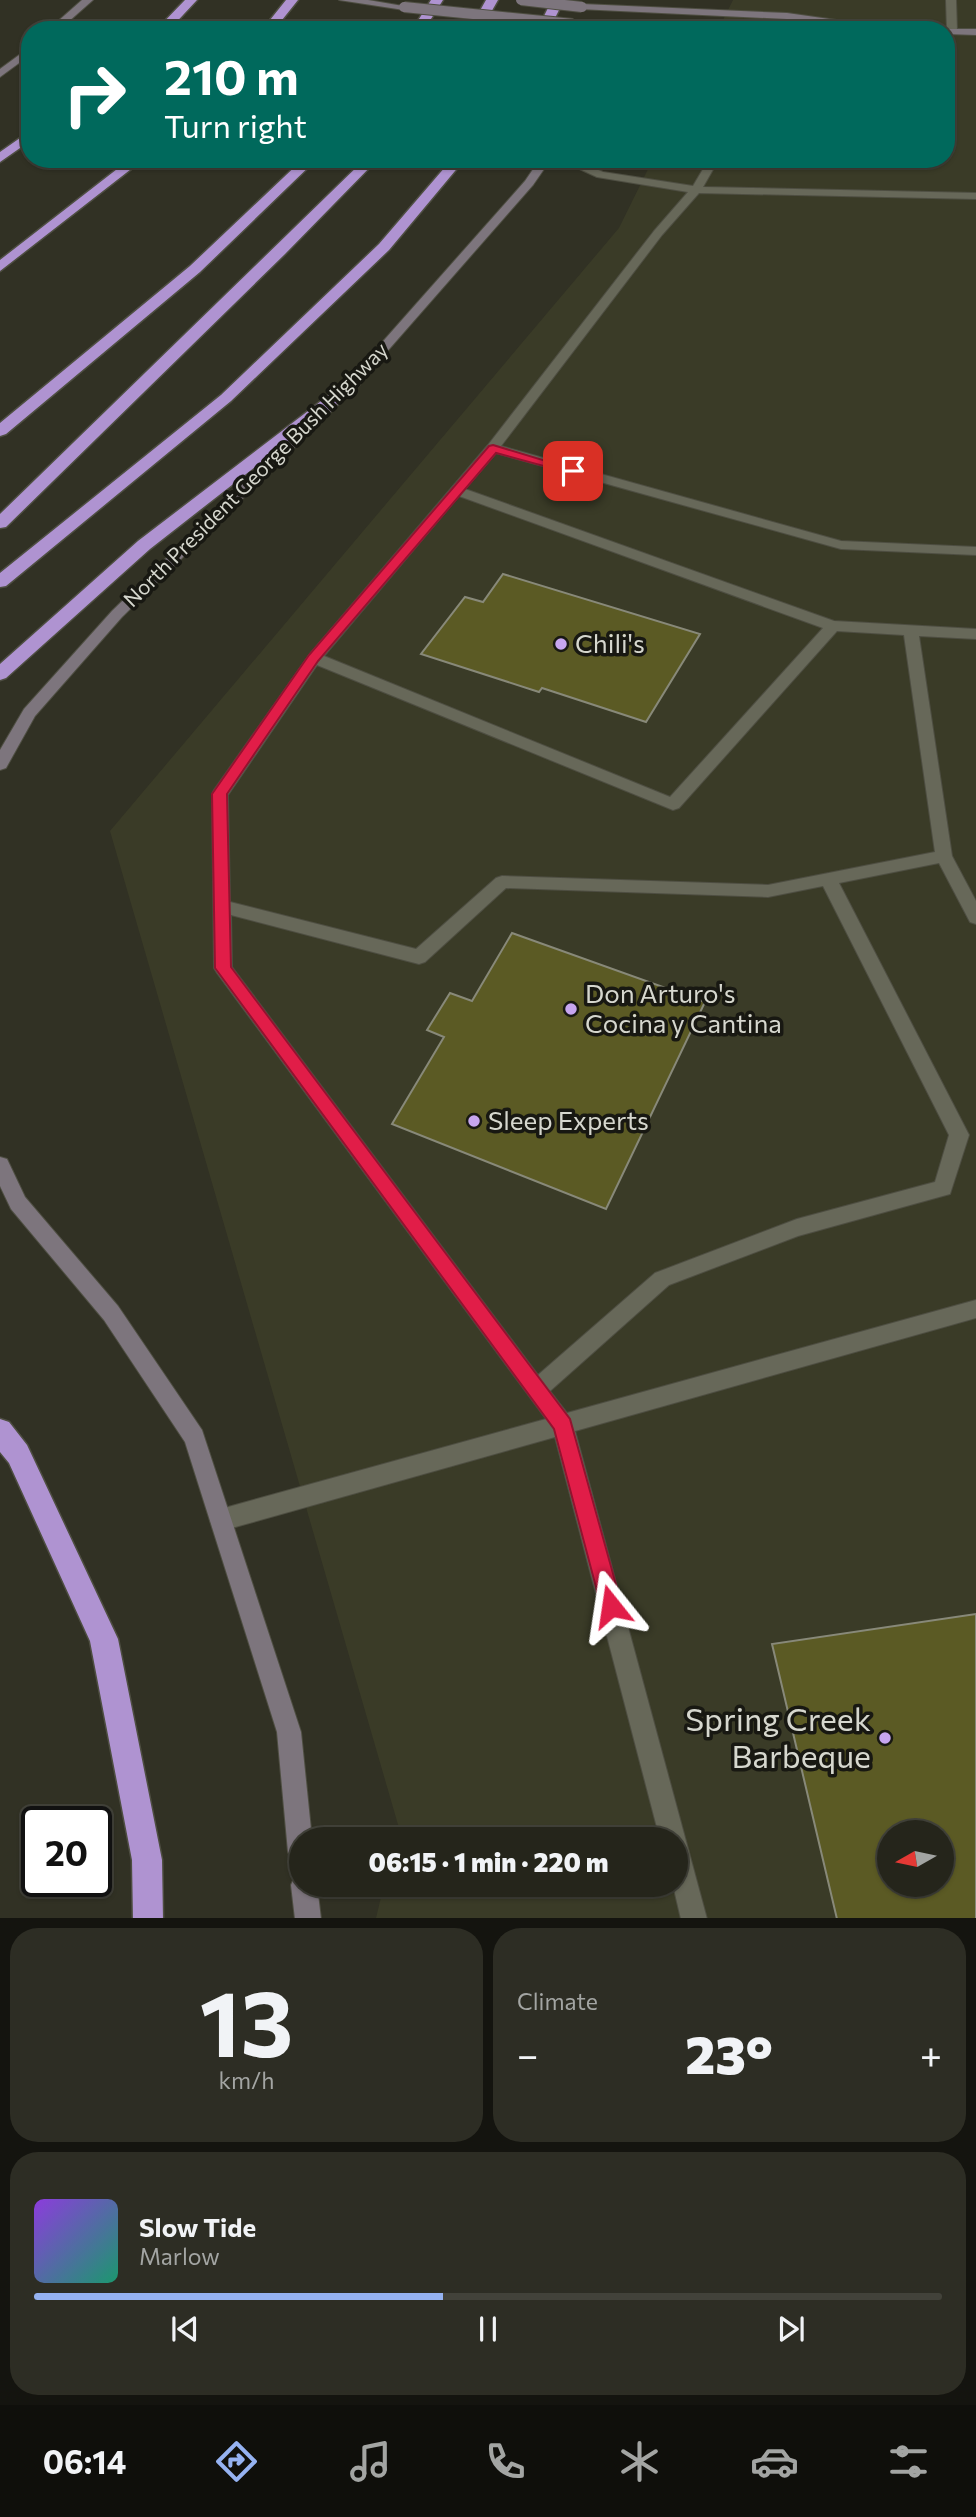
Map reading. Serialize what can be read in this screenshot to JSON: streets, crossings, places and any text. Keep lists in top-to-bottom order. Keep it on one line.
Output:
{"streets":{"main road":["North President George Bush Highway"]},"places":["Chili's","Don Arturo's Cocina y Cantina","Sleep Experts","Spring Creek Barbeque"],"north":"left","page":{"turn":["210 m","Turn right"],"limit":"20","trip":"06:15 · 1 min · 220 m","tile":[["13","km/h"],"Climate"],"heat":["−","23°","+"],"song":["Slow Tide","Marlow"],"tabs":"06:14"}}
